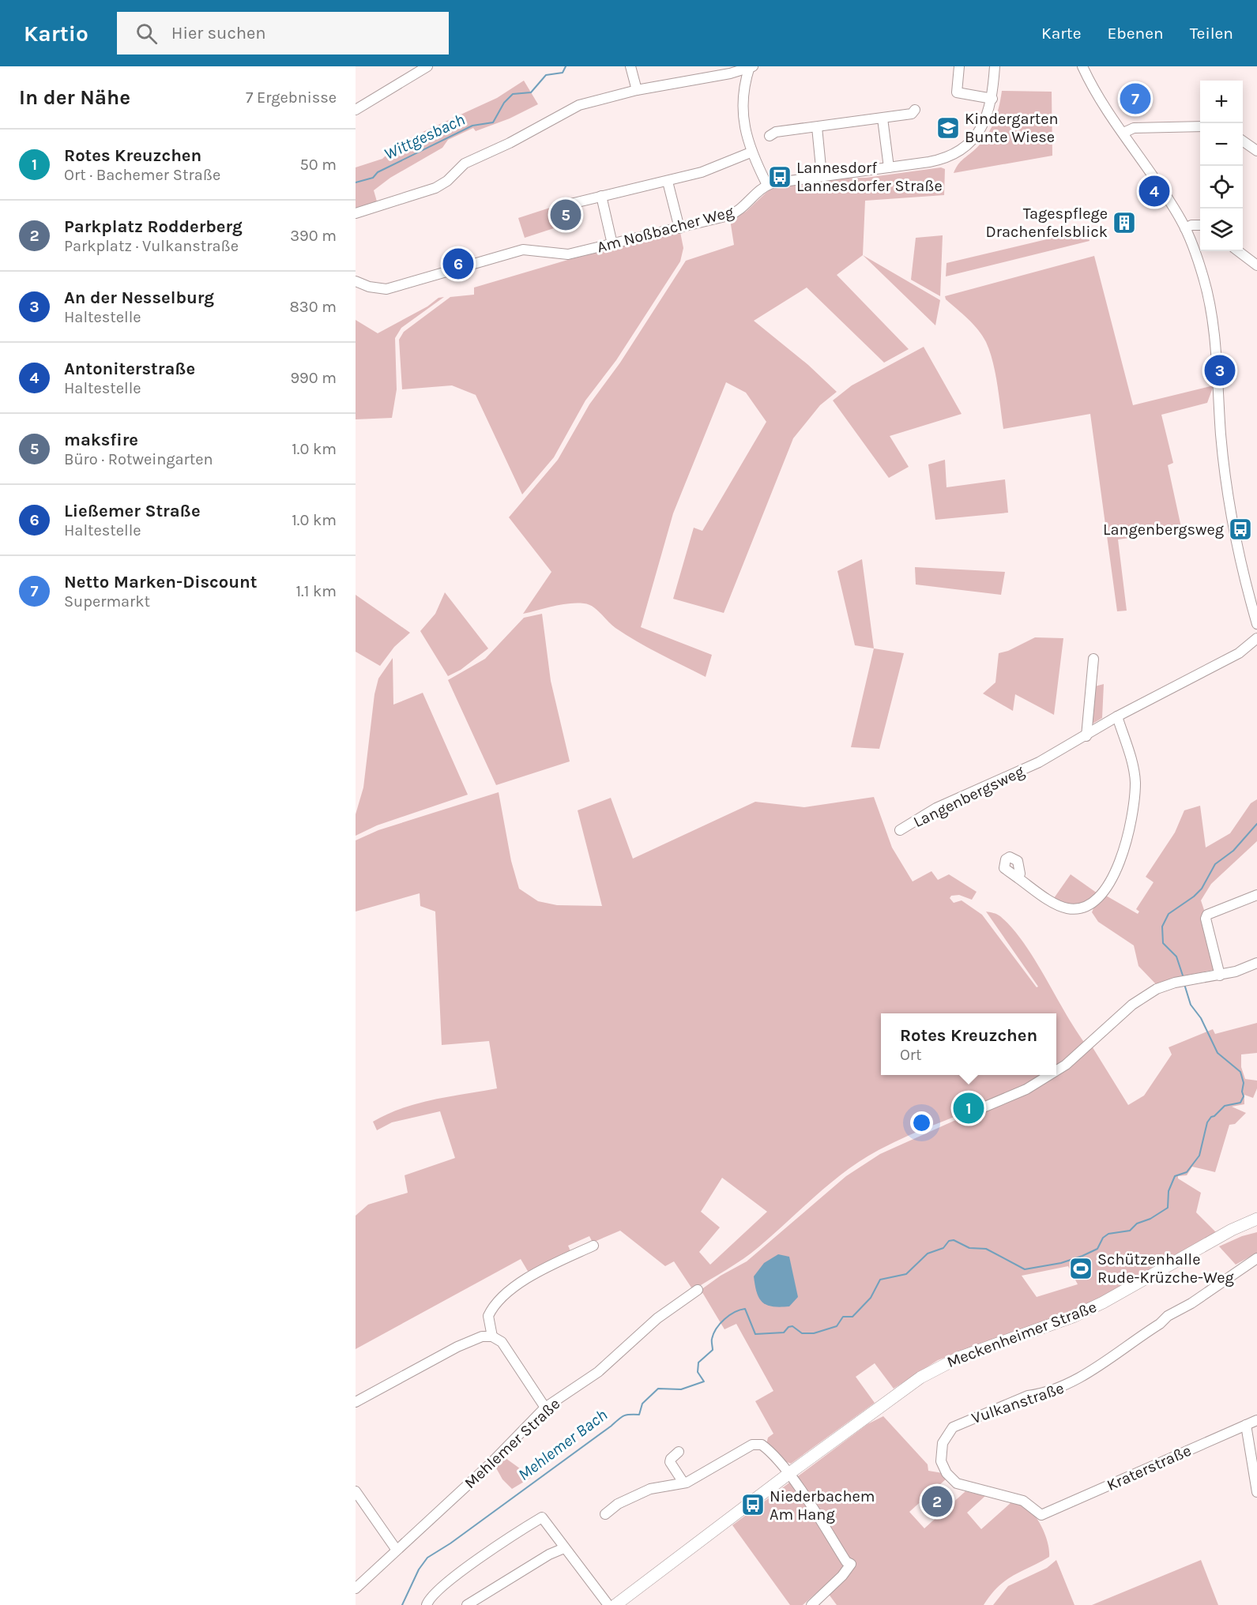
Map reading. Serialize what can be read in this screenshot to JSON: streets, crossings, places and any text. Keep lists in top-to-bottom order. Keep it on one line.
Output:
{"streets":{"main road":["Meckenheimer Straße"],"street":["Am Noßbacher Weg","Langenbergsweg","Vulkanstraße","Mehlemer Straße","Kraterstraße"]},"crossings":[["Vulkanstraße","Kraterstraße"]],"water":["Wittgesbach","Mehlemer Bach"],"places":{"school or university":["Kindergarten Bunte Wiese"],"bus stop":["Lannesdorf Lannesdorfer Straße","Langenbergsweg","Niederbachem Am Hang"],"building":["Tagespflege Drachenfelsblick"],"sports":["Schützenhalle Rude-Krüzche-Weg"]},"page":{"header":"Kartio","search":"Hier suchen","nav":["Karte","Ebenen","Teilen"],"heading":["In der Nähe","7 Ergebnisse"],"map_buttons":["+","−"],"pins":["7","4","5","6","3","1","2"],"list":[{"mark":"1","name":"Rotes Kreuzchen","note":"Ort · Bachemer Straße","value":"50 m"},{"mark":"2","name":"Parkplatz Rodderberg","note":"Parkplatz · Vulkanstraße","value":"390 m"},{"mark":"3","name":"An der Nesselburg","note":"Haltestelle","value":"830 m"},{"mark":"4","name":"Antoniterstraße","note":"Haltestelle","value":"990 m"},{"mark":"5","name":"maksfire","note":"Büro · Rotweingarten","value":"1.0 km"},{"mark":"6","name":"Ließemer Straße","note":"Haltestelle","value":"1.0 km"},{"mark":"7","name":"Netto Marken-Discount","note":"Supermarkt","value":"1.1 km"}],"popup":["Rotes Kreuzchen","Ort"]}}
